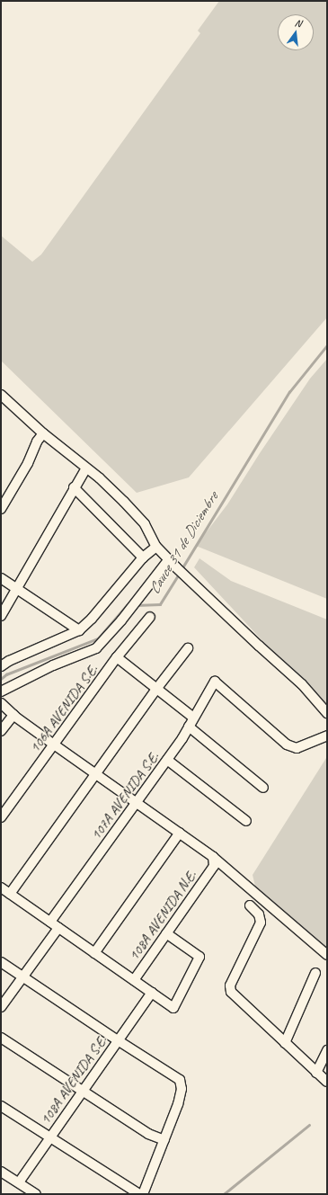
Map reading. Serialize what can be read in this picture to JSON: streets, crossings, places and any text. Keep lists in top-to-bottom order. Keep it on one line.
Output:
{"streets":{"street":["106A AVENIDA S.E.","107A AVENIDA S.E.","108A AVENIDA N.E.","108A AVENIDA S.E."]},"water":["Cauce 31 de Diciembre"],"north":"top"}
